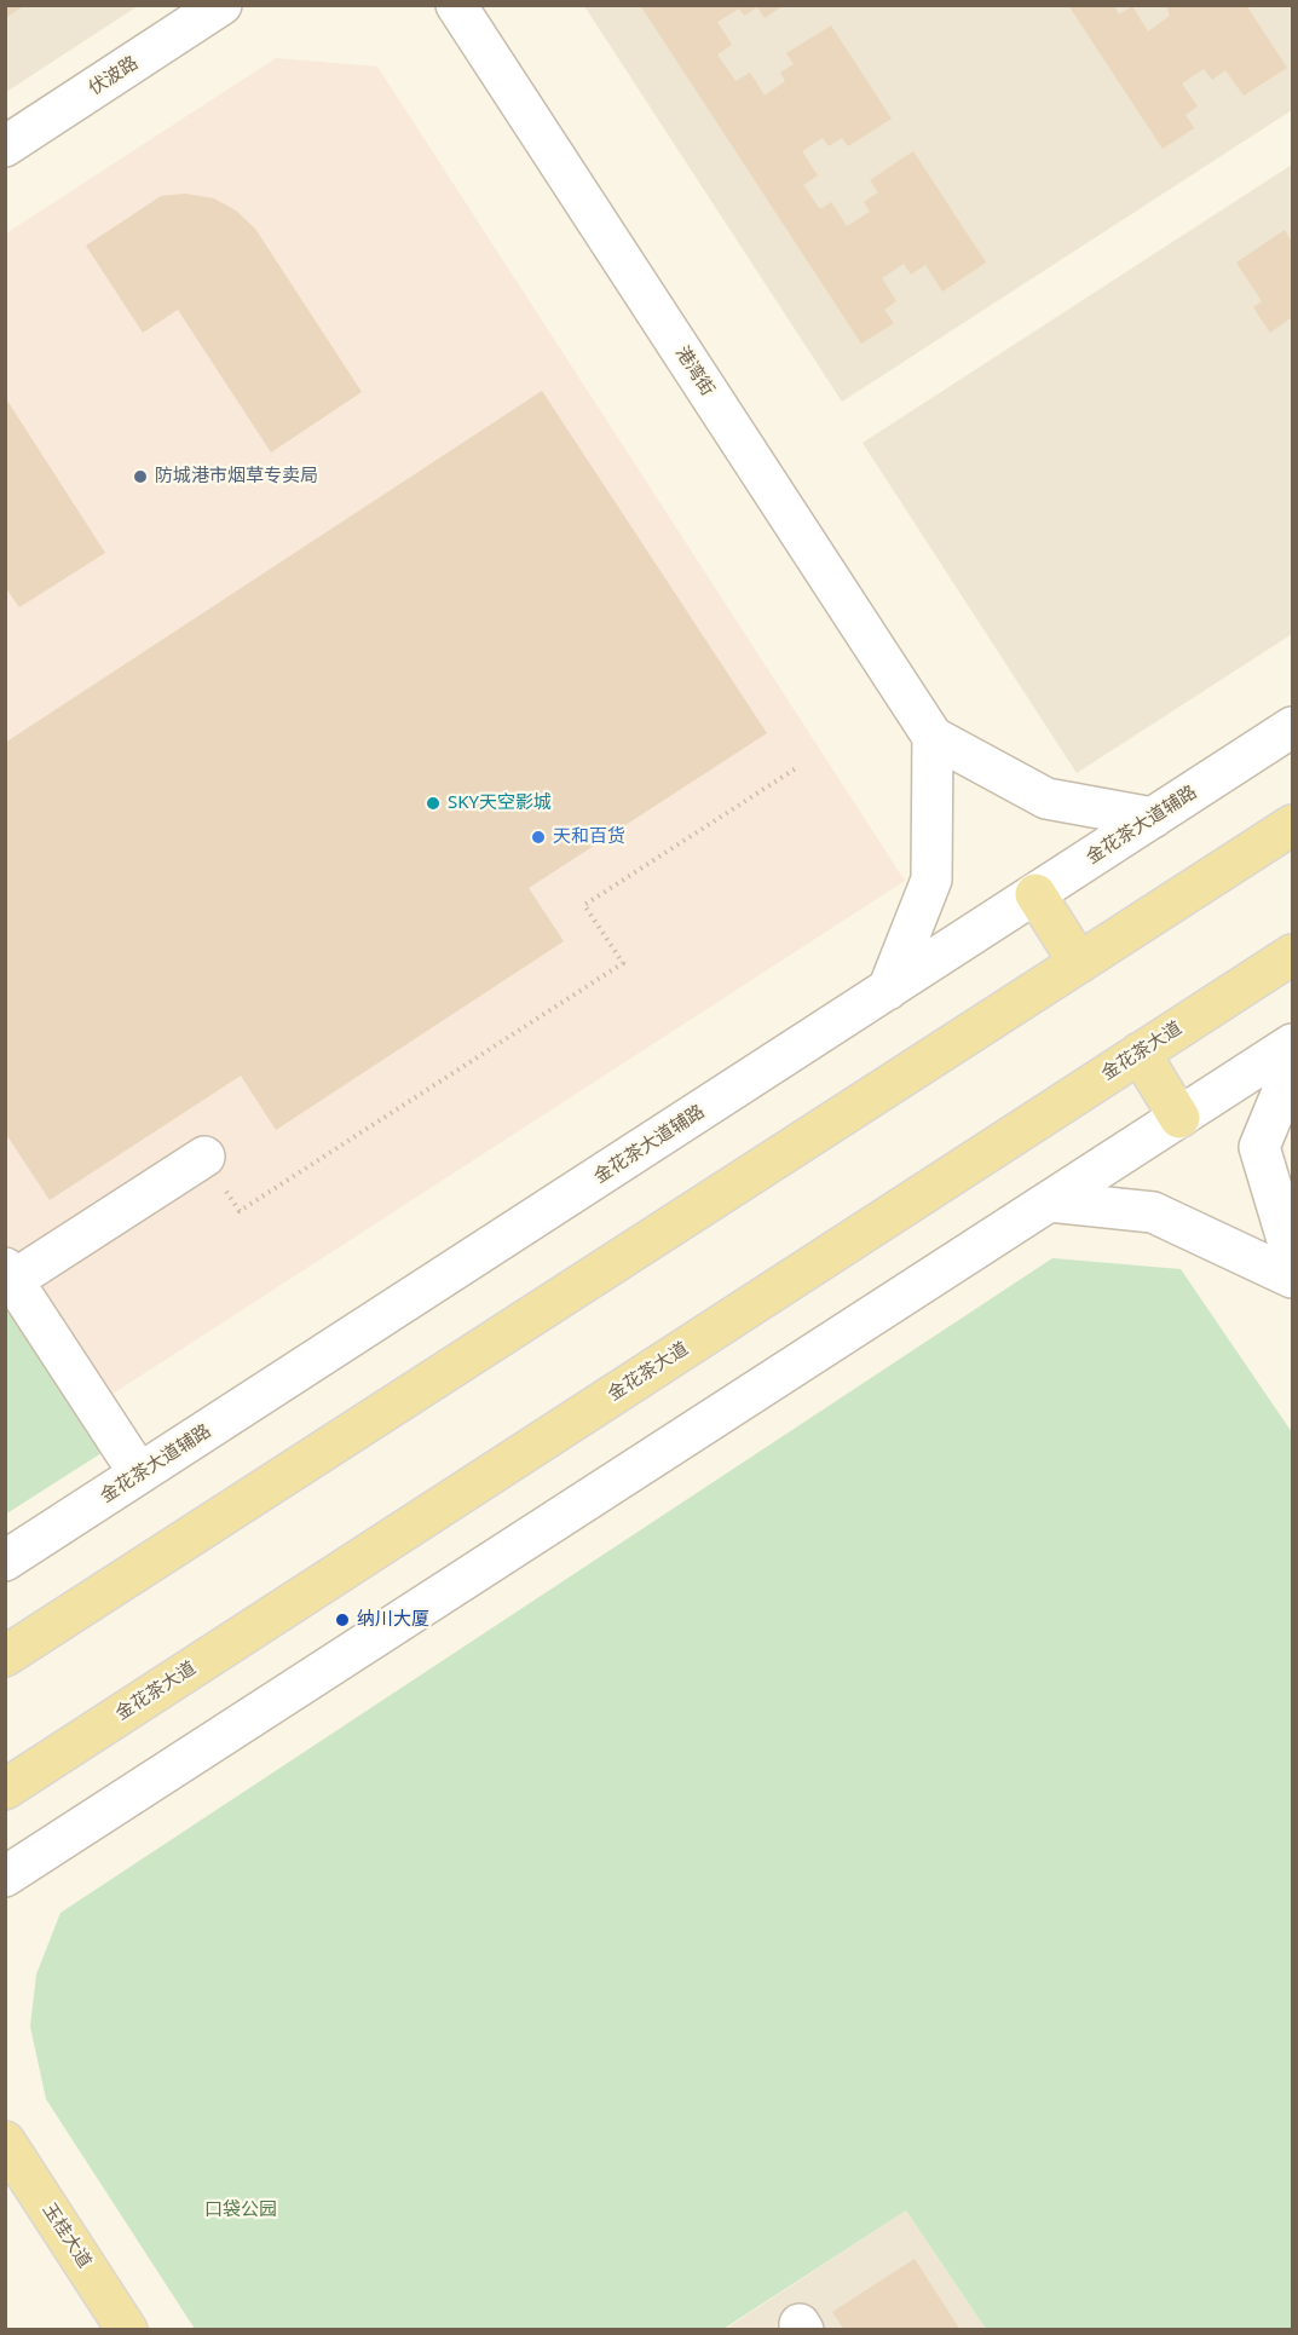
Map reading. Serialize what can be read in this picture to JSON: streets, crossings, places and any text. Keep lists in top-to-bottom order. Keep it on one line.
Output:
{"streets":{"main road":["金花茶大道","玉桂大道"],"street":["伏波路","港湾街","金花茶大道辅路"]},"parks":["口袋公园"],"places":["防城港市烟草专卖局","SKY天空影城","天和百货","纳川大厦"]}
